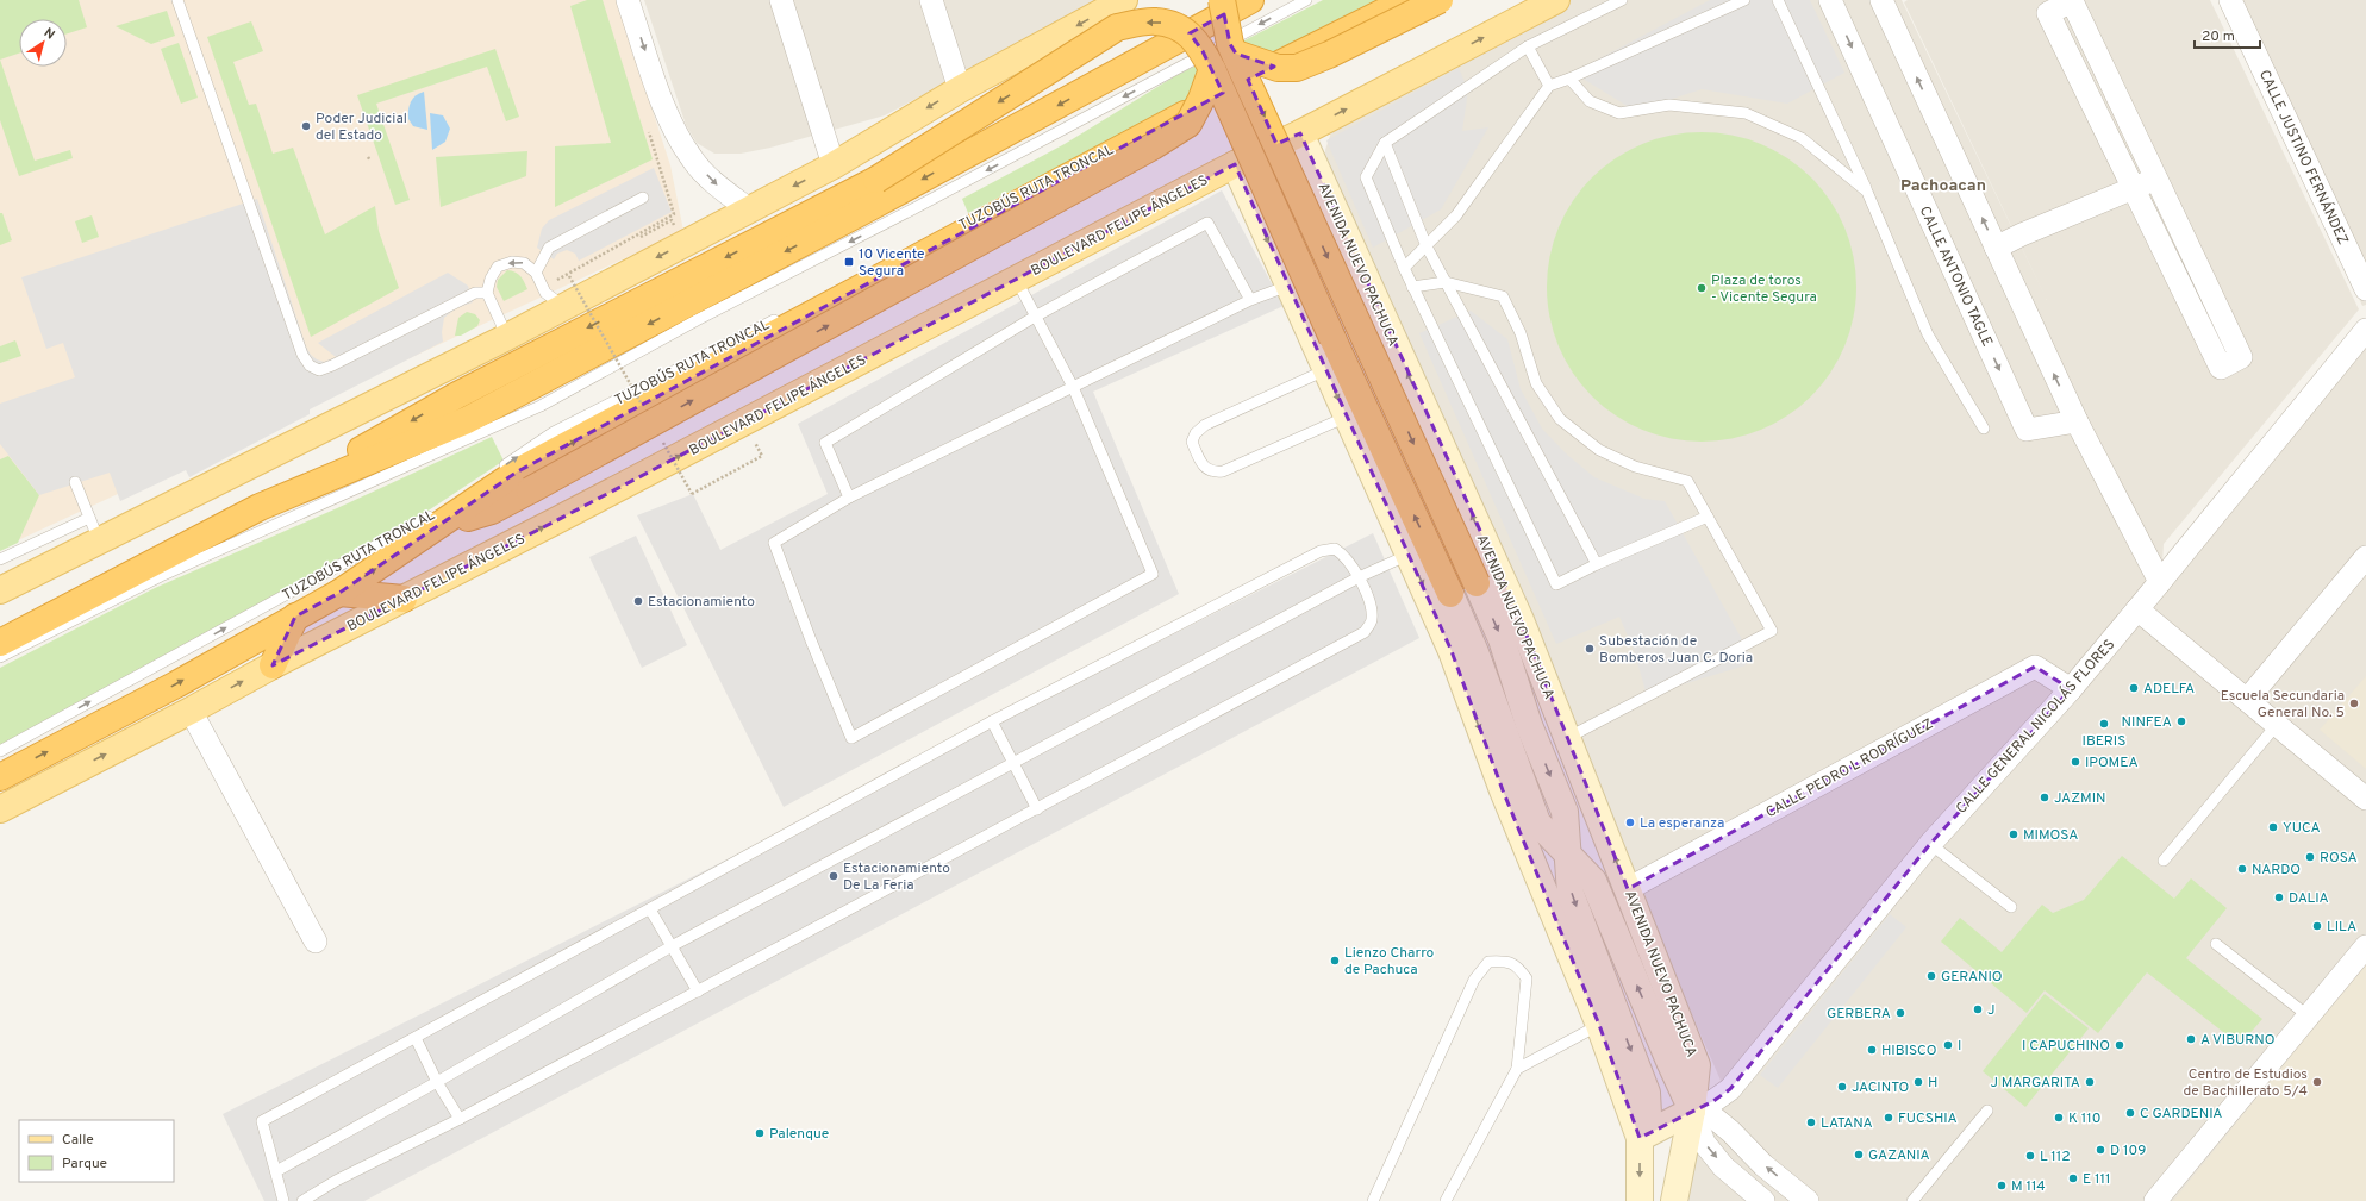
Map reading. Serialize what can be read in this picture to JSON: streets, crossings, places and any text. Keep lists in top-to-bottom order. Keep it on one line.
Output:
{"streets":{"main road":["BOULEVARD FELIPE ÁNGELES","AVENIDA NUEVO PACHUCA"],"street":["CALLE JUSTINO FERNÁNDEZ","CALLE ANTONIO TAGLE","CALLE GENERAL NICOLÁS FLORES","CALLE PEDRO L RODRÍGUEZ"],"lane":["TUZOBÚS RUTA TRONCAL"]},"crossings":[["BOULEVARD FELIPE ÁNGELES","AVENIDA NUEVO PACHUCA"],["AVENIDA NUEVO PACHUCA","CALLE GENERAL NICOLÁS FLORES"],["AVENIDA NUEVO PACHUCA","CALLE PEDRO L RODRÍGUEZ"],["CALLE GENERAL NICOLÁS FLORES","CALLE PEDRO L RODRÍGUEZ"]],"districts":["Pachoacan"],"places":{"other":["Poder Judicial del Estado","Plaza de toros - Vicente Segura","Estacionamiento","Subestación de Bomberos Juan C. Doria","ADELFA","Escuela Secundaria General No. 5","NINFEA","IBERIS","IPOMEA","JAZMIN","La esperanza","YUCA","MIMOSA","ROSA","NARDO","Estacionamiento De La Feria","DALIA","LILA","Lienzo Charro de Pachuca","GERANIO","J","GERBERA","A VIBURNO","I","I CAPUCHINO","HIBISCO","H","J MARGARITA","Centro de Estudios de Bachillerato 5/4","JACINTO","C GARDENIA","FUCSHIA","K 110","LATANA","Palenque","D 109","GAZANIA","L 112","E 111","M 114"],"transit":["10 Vicente Segura"]},"legend":["Calle","Parque"],"scale_bar":"20 m","north":"top right"}
